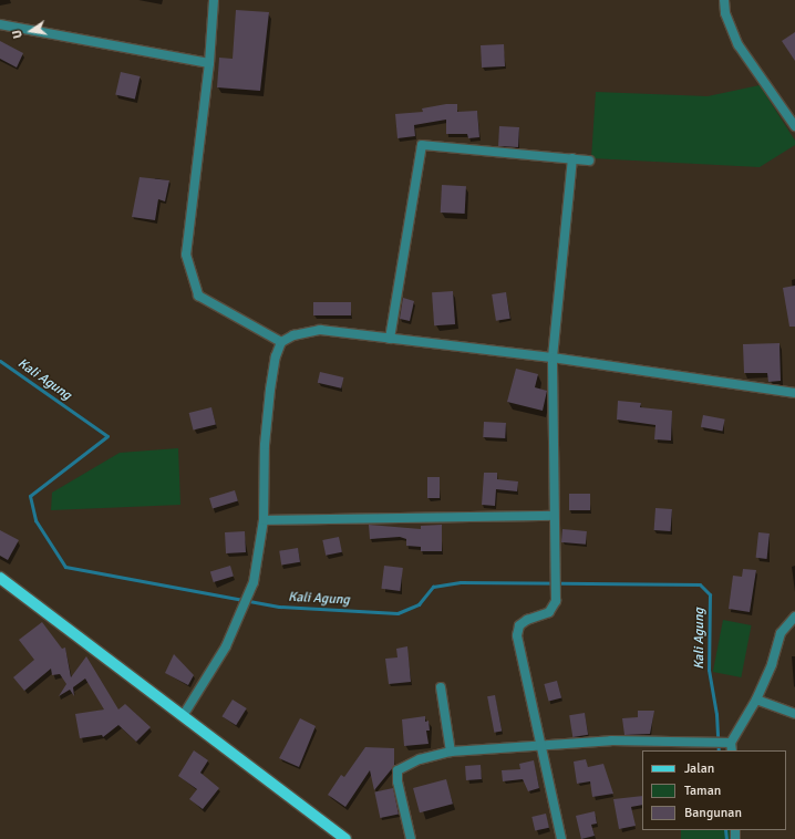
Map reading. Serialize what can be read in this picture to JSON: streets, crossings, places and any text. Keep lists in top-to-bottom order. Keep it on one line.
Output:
{"water":["Kali Agung"],"legend":["Jalan","Taman","Bangunan"],"north":"left"}
